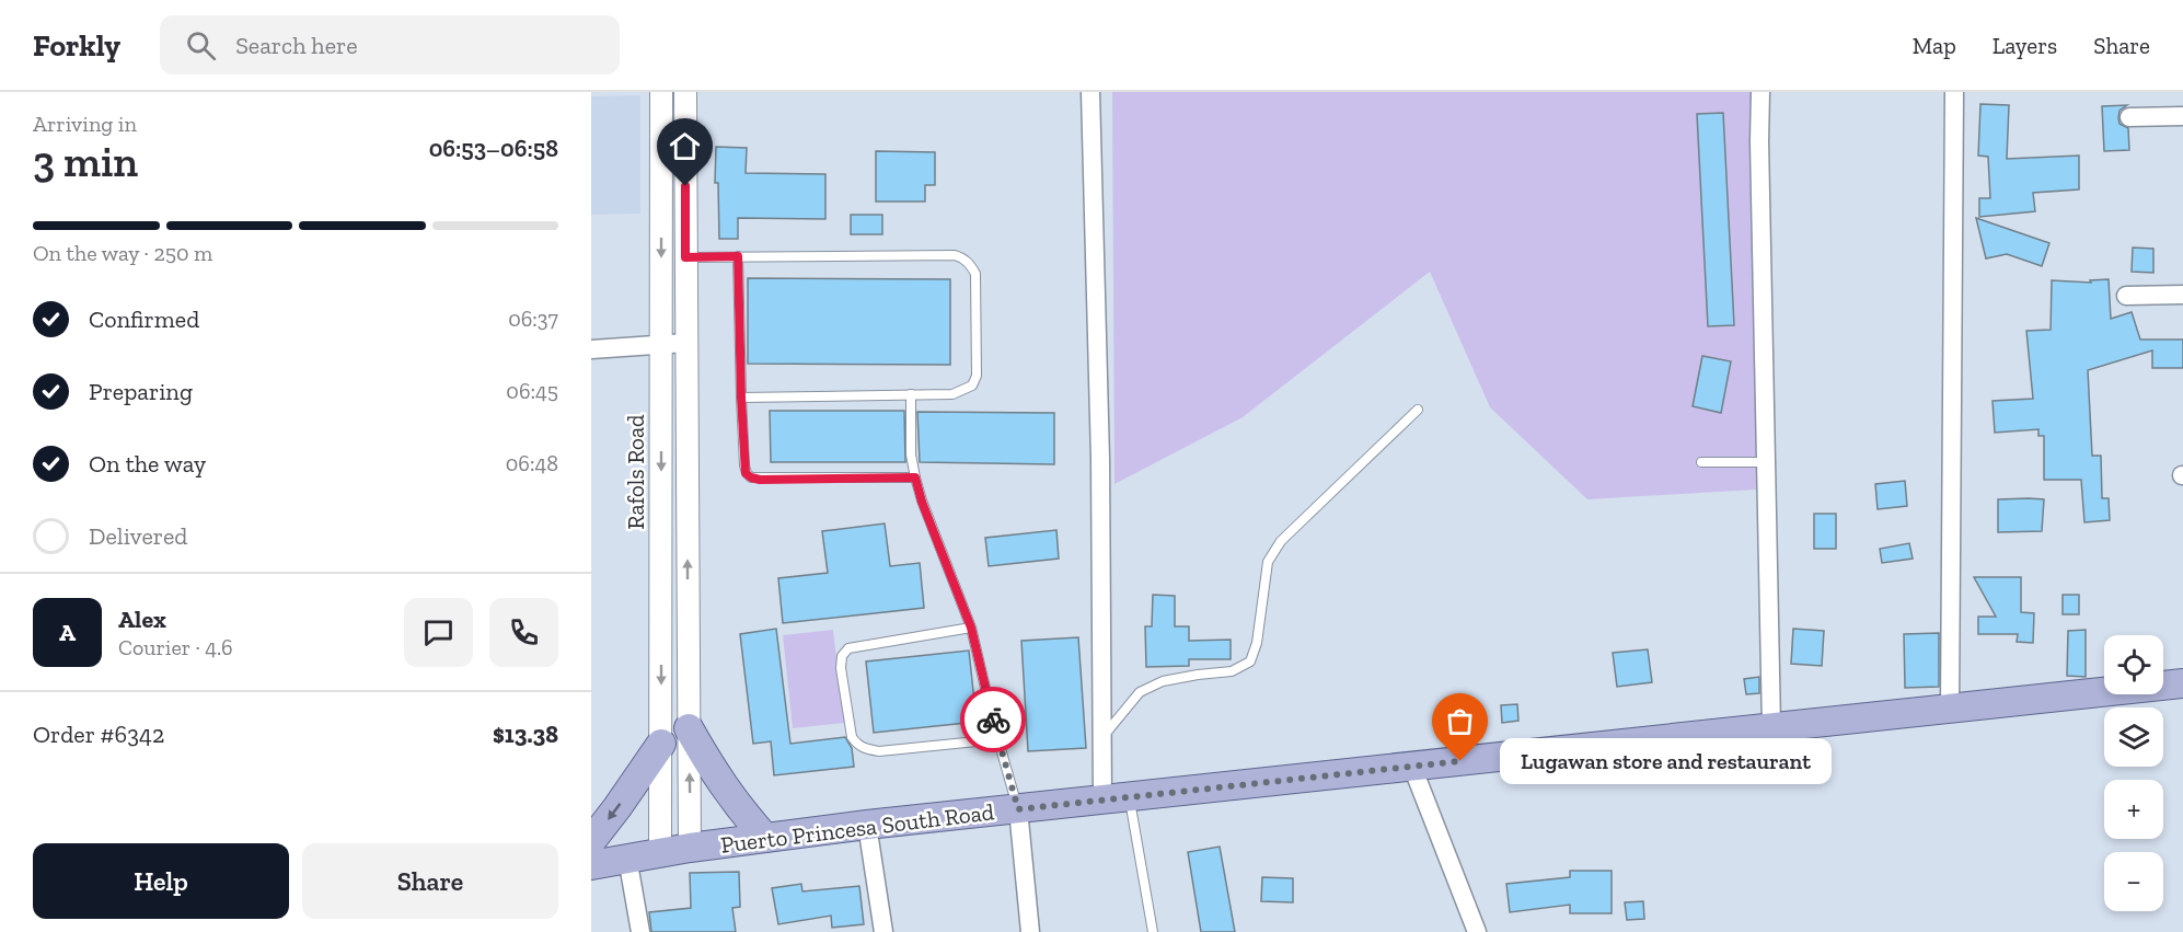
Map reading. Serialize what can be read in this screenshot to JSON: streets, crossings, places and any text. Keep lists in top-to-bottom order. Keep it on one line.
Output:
{"streets":{"main road":["Puerto Princesa South Road"],"street":["Rafols Road"]},"crossings":[["Rafols Road","Puerto Princesa South Road"]],"places":["Lugawan store and restaurant"],"page":{"header":"Forkly","search":"Search here","nav":["Map","Layers","Share"],"heading":["3 min","Arriving in","06:53–06:58"],"panel":["Alex","Courier · 4.6","Order #6342","$13.38"],"bar":"On the way · 250 m","list":[["Confirmed","06:37"],["Preparing","06:45"],["On the way","06:48"],"Delivered"],"round":"A","map_buttons":["+","−"],"bubble":"Lugawan store and restaurant","buttons":["Help","Share"]}}
